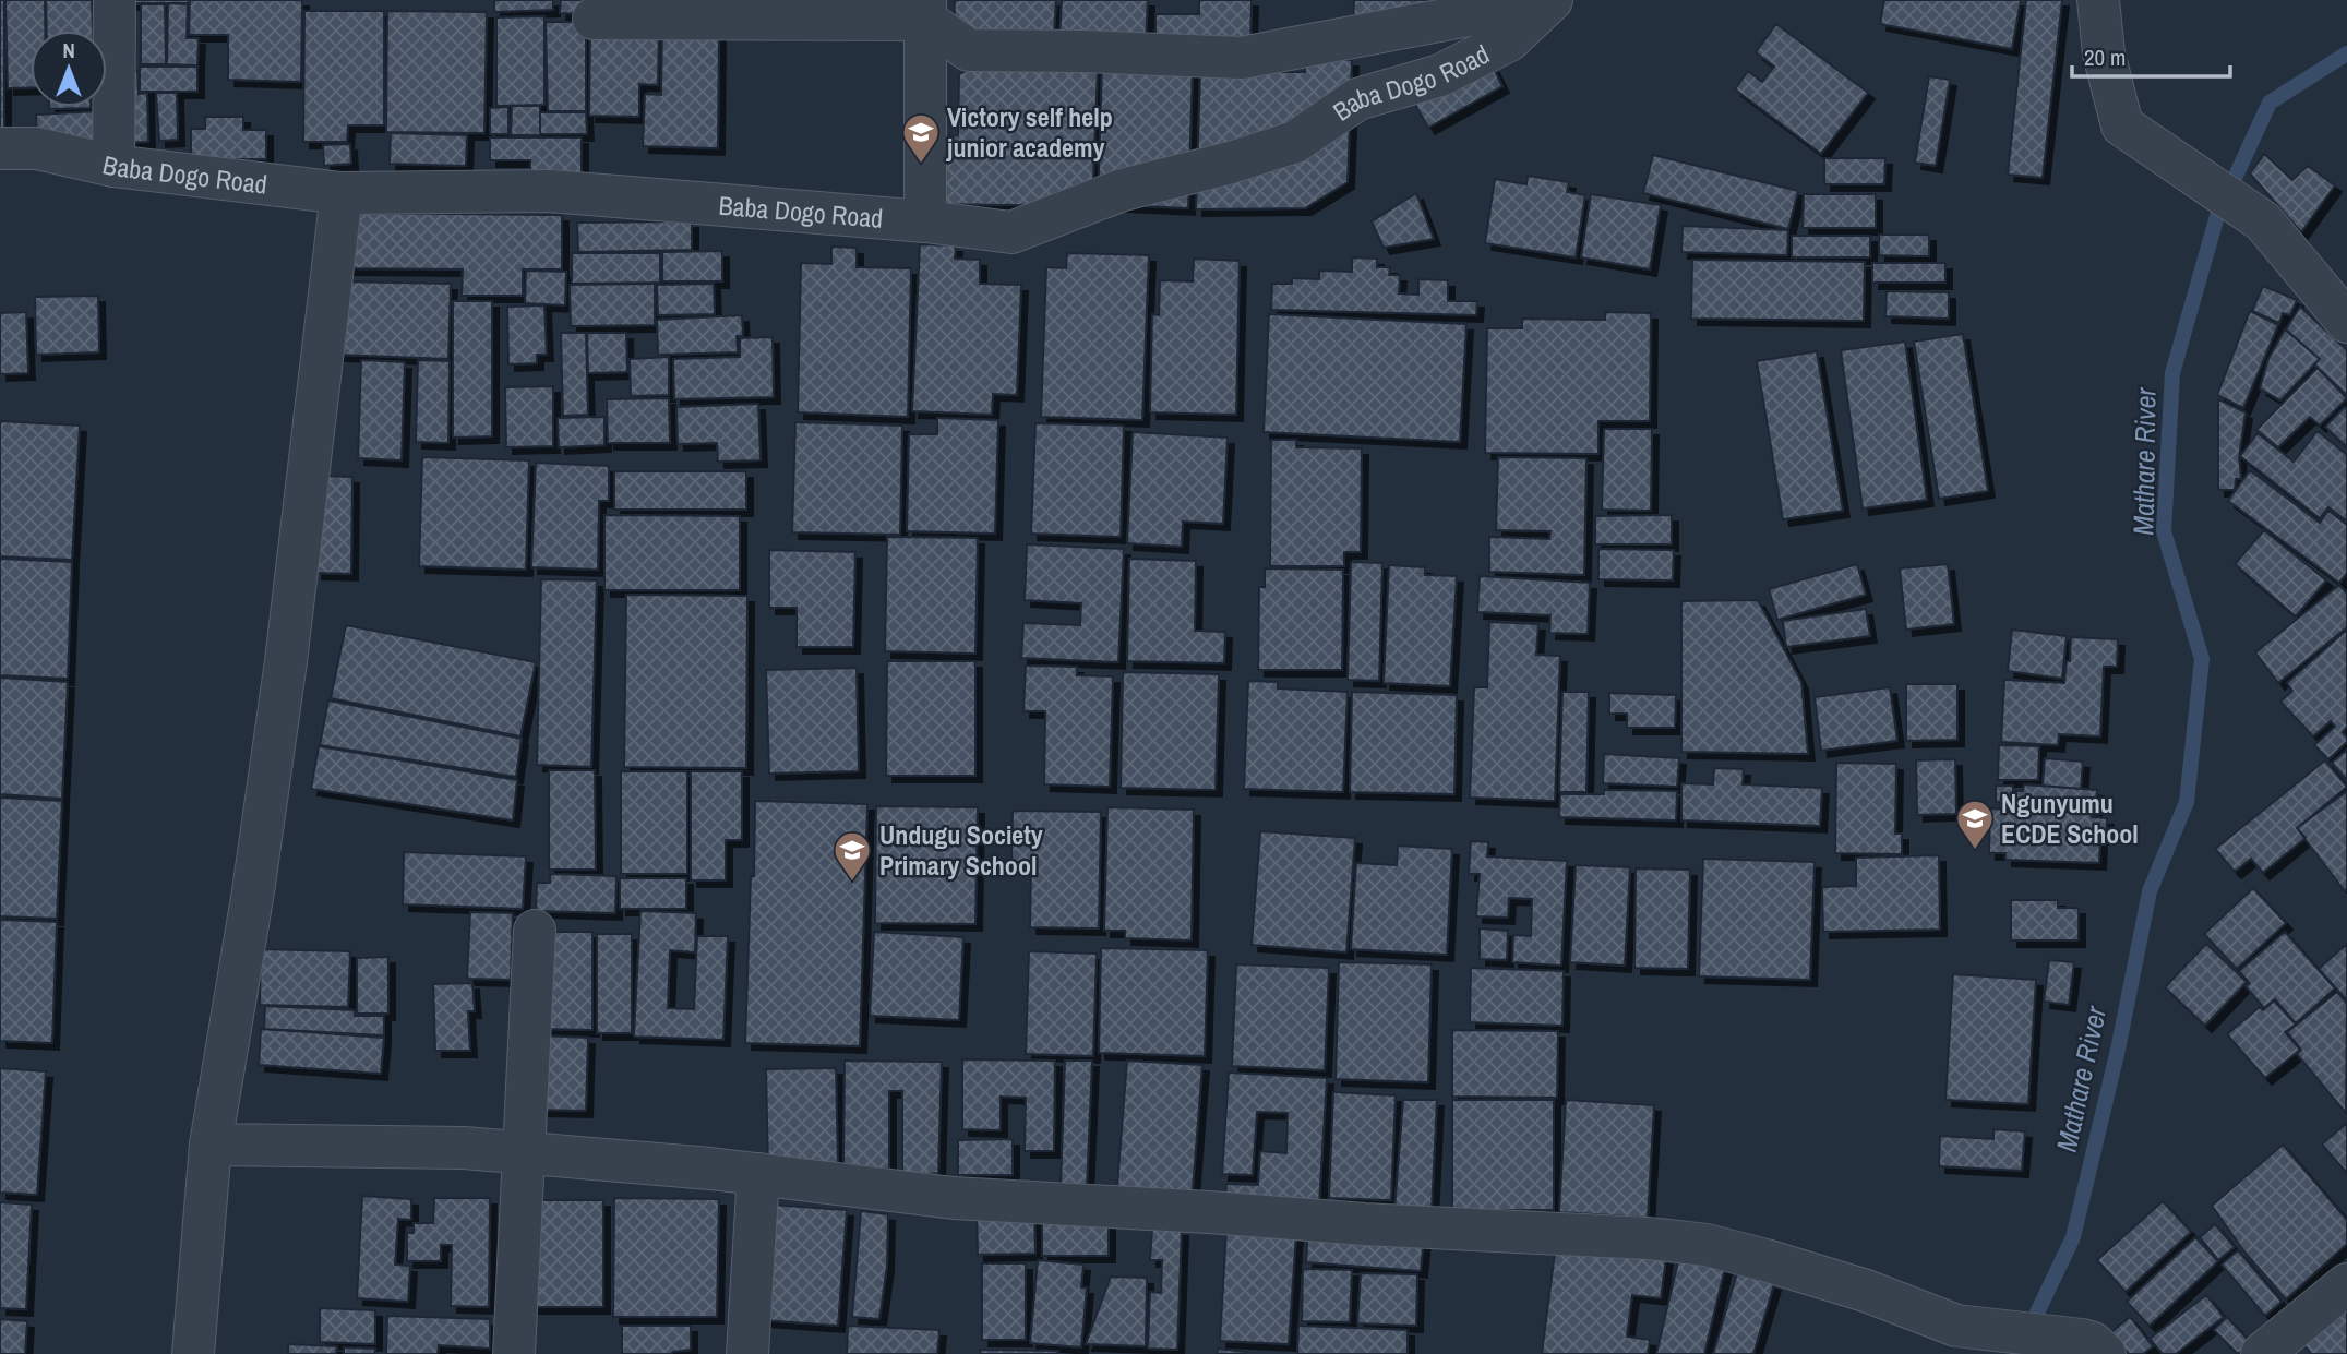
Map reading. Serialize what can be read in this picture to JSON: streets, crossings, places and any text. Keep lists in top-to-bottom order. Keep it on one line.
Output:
{"streets":{"street":["Baba Dogo Road"]},"water":["Mathare River"],"places":{"school or university":["Victory self help junior academy","Ngunyumu ECDE School","Undugu Society Primary School"]},"scale_bar":"20 m","north":"top"}
